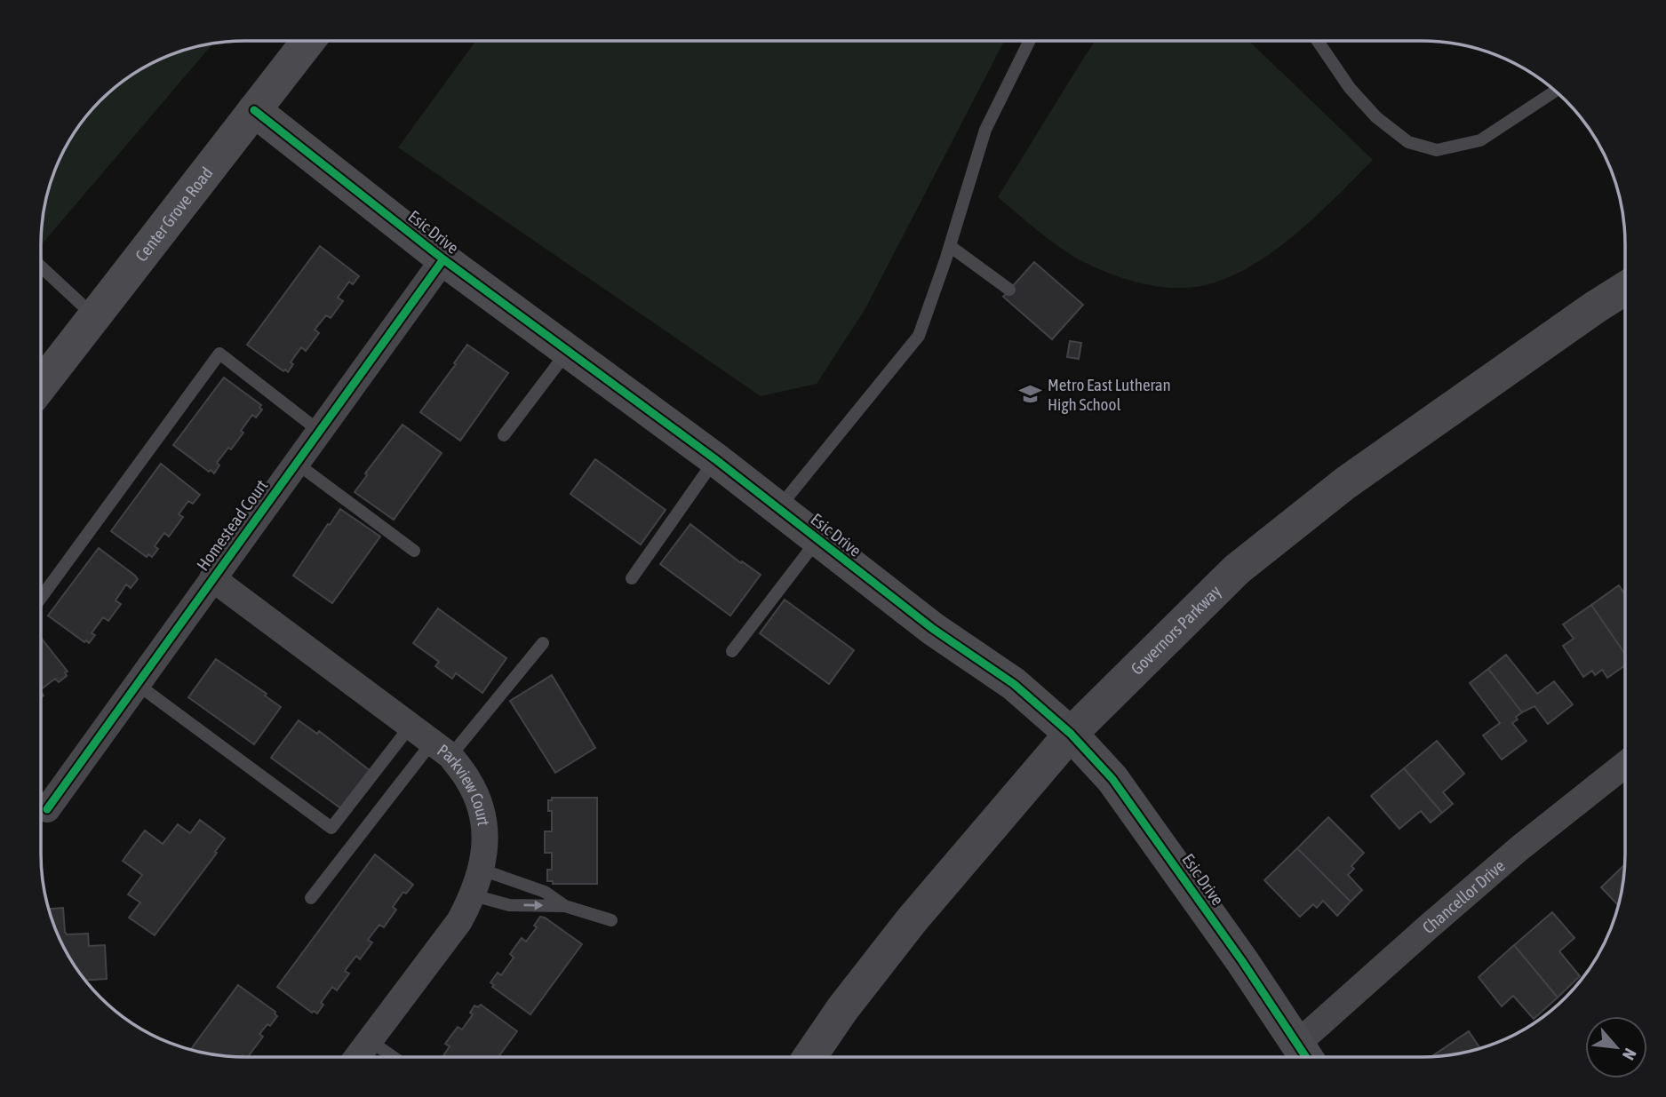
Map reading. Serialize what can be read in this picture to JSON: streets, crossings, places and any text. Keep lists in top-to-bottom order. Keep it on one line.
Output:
{"streets":{"main road":["Governors Parkway"],"street":["Center Grove Road","Esic Drive","Homestead Court","Parkview Court","Chancellor Drive"]},"crossings":[["Center Grove Road","Esic Drive"],["Esic Drive","Homestead Court"],["Esic Drive","Governors Parkway"],["Esic Drive","Chancellor Drive"],["Homestead Court","Parkview Court"]],"places":{"school or university":["Metro East Lutheran High School"]},"north":"bottom right"}
